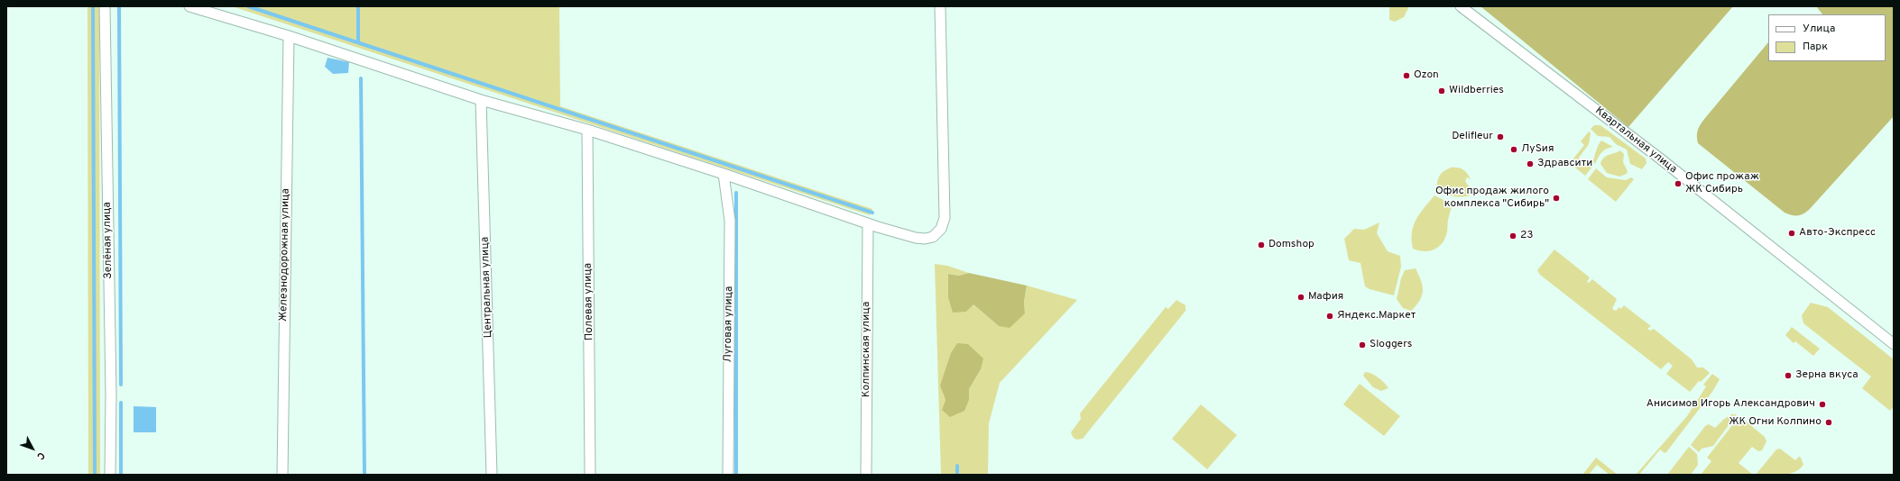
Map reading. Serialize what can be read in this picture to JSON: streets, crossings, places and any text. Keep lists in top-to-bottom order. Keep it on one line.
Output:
{"streets":{"street":["Квартальная улица","Зелёная улица","Железнодорожная улица","Центральная улица","Полевая улица","Луговая улица","Колпинская улица"]},"places":["Ozon","Wildberries","Delifleur","ЛуSия","Здравсити","Офис прожаж ЖК Сибирь","Офис продаж жилого комплекса \"Сибирь\"","Авто-Экспресс","23","Domshop","Мафия","Яндекс.Маркет","Sloggers","Зерна вкуса","Анисимов Игорь Александрович","ЖК Огни Колпино"],"legend":["Улица","Парк"],"north":"bottom right"}
